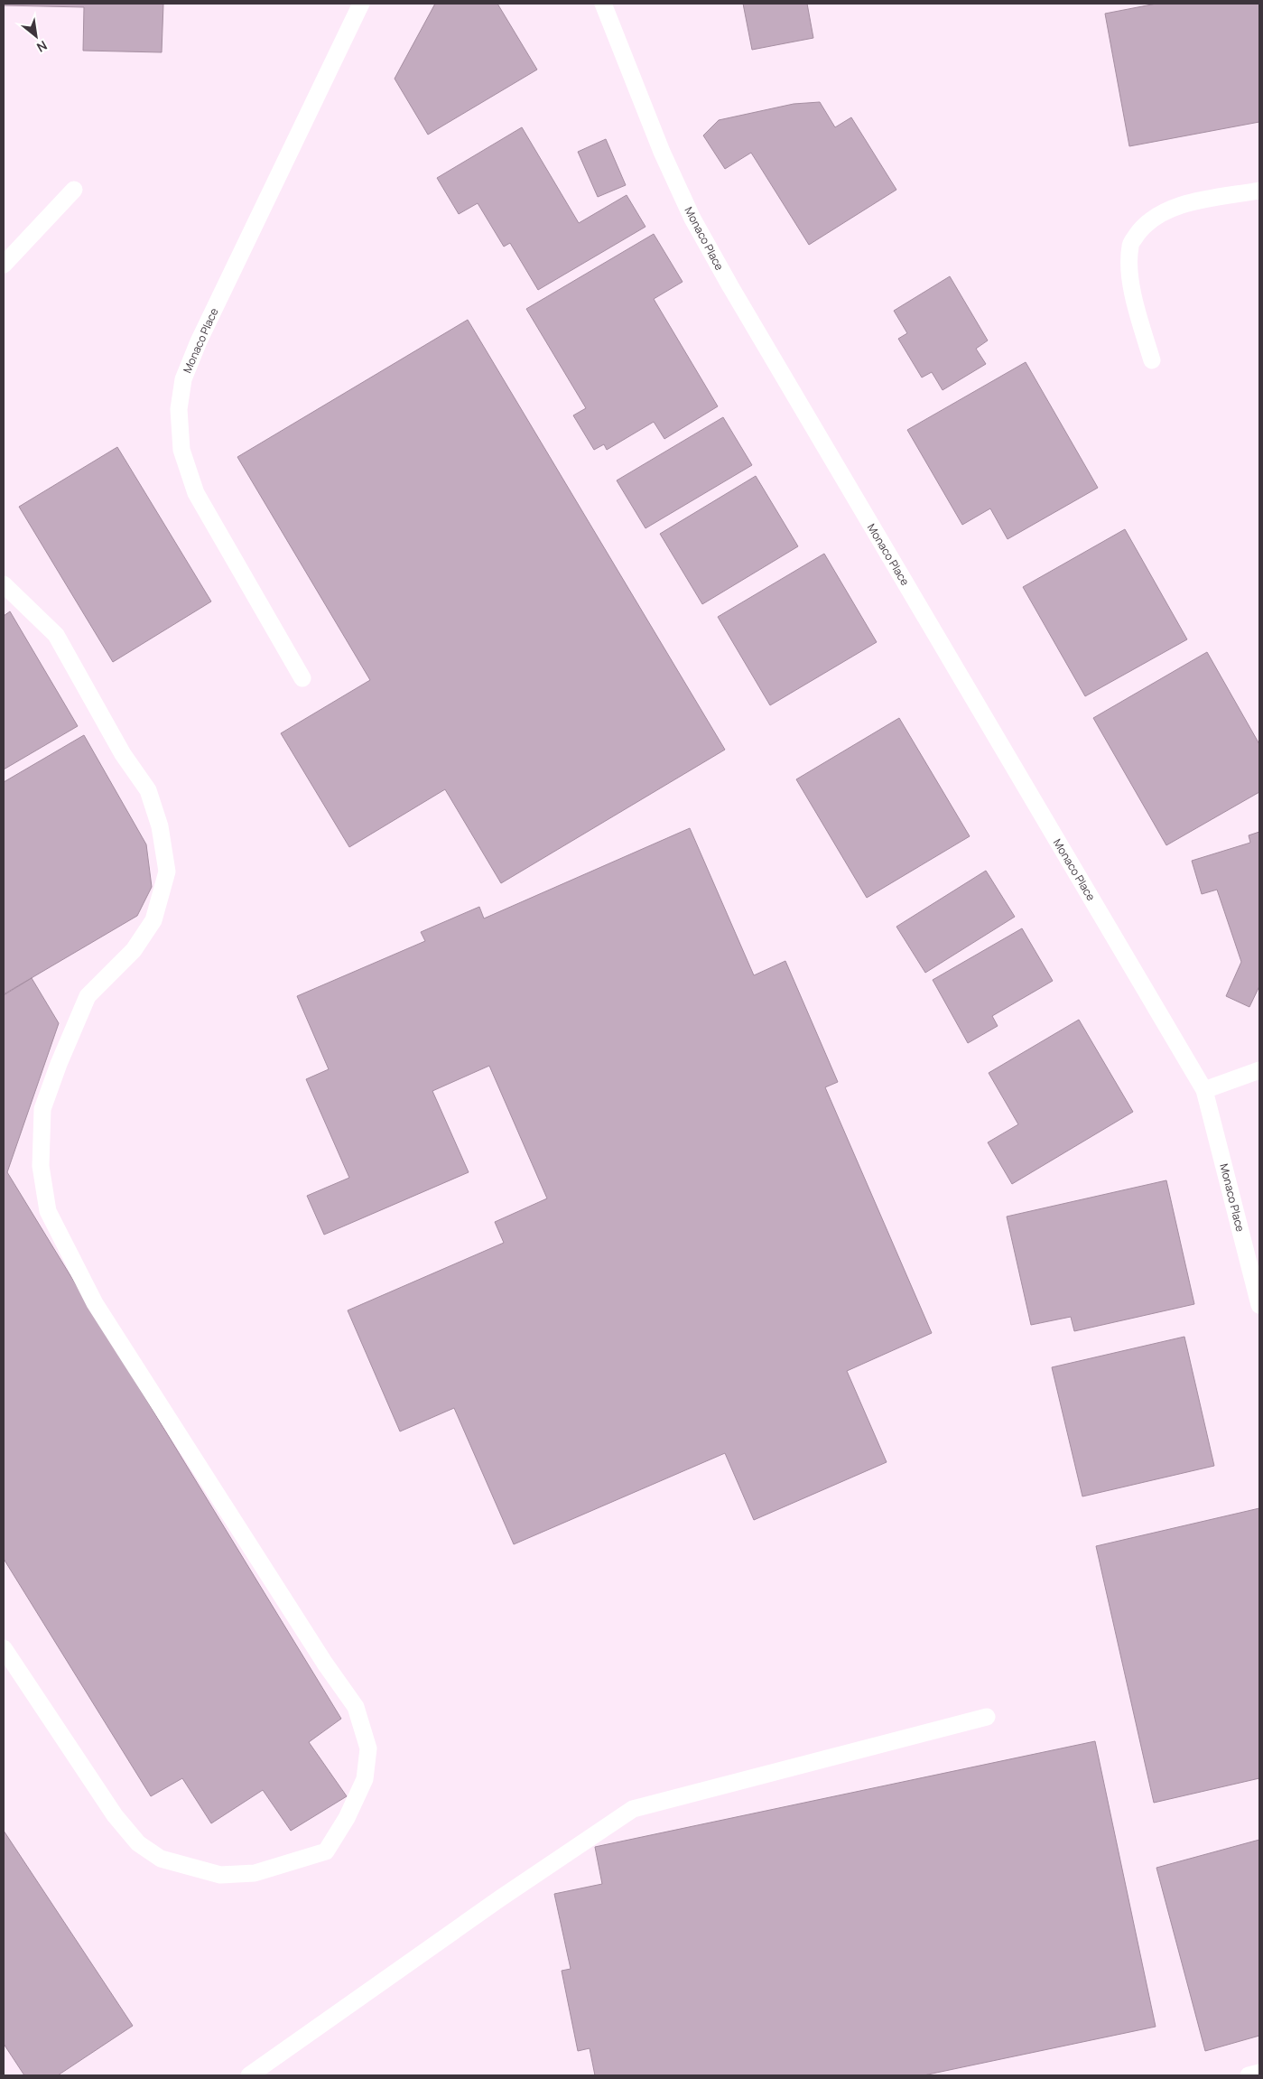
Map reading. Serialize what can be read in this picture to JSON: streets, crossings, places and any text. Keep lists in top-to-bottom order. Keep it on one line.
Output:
{"streets":{"lane":["Monaco Place"]},"north":"bottom right"}
